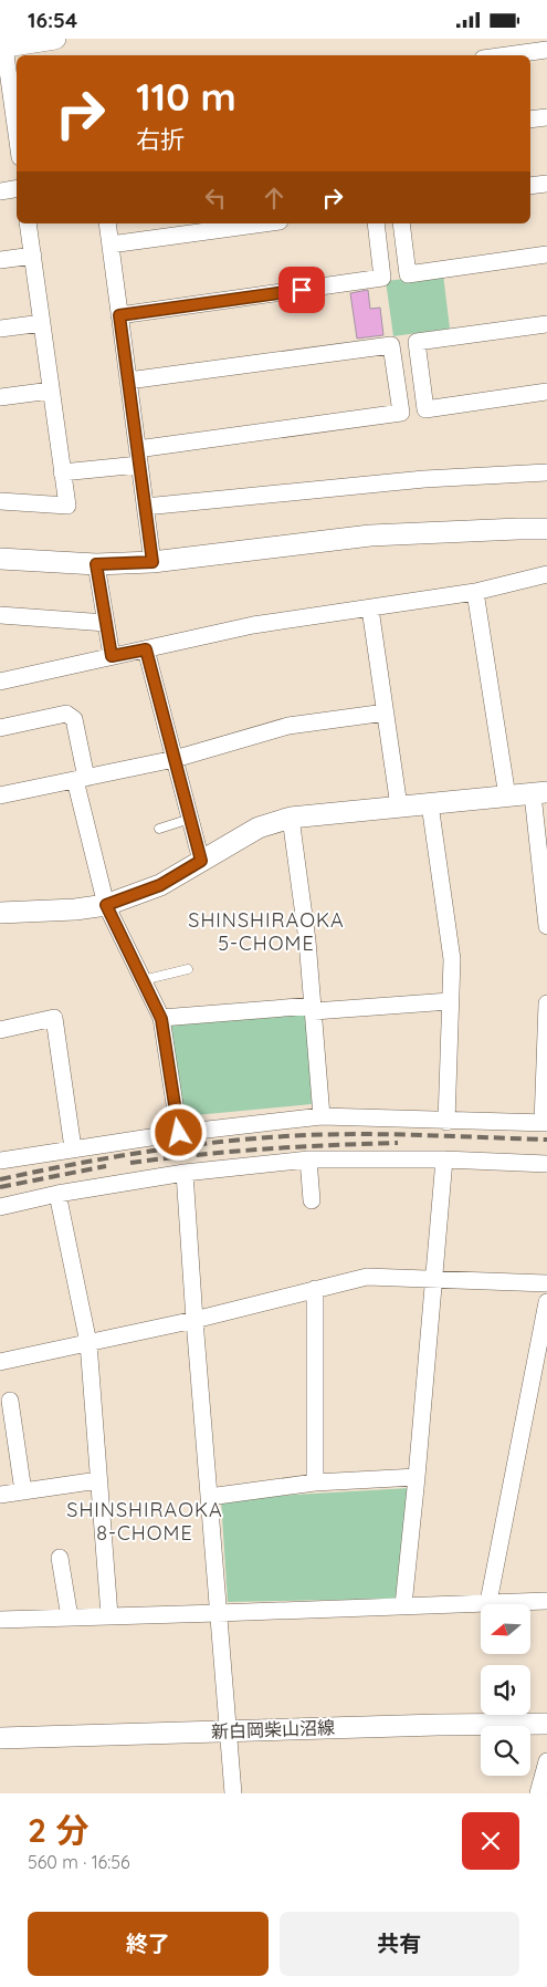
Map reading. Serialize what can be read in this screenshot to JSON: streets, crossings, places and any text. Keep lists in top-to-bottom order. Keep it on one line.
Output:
{"streets":{"street":["新白岡柴山沼線"]},"districts":["SHINSHIRAOKA 5-CHOME","SHINSHIRAOKA 8-CHOME"],"north":"left","page":{"status":"16:54","turn":["110 m","右折"],"heading":["2 分","560 m · 16:56"],"buttons":["終了","共有"]}}
